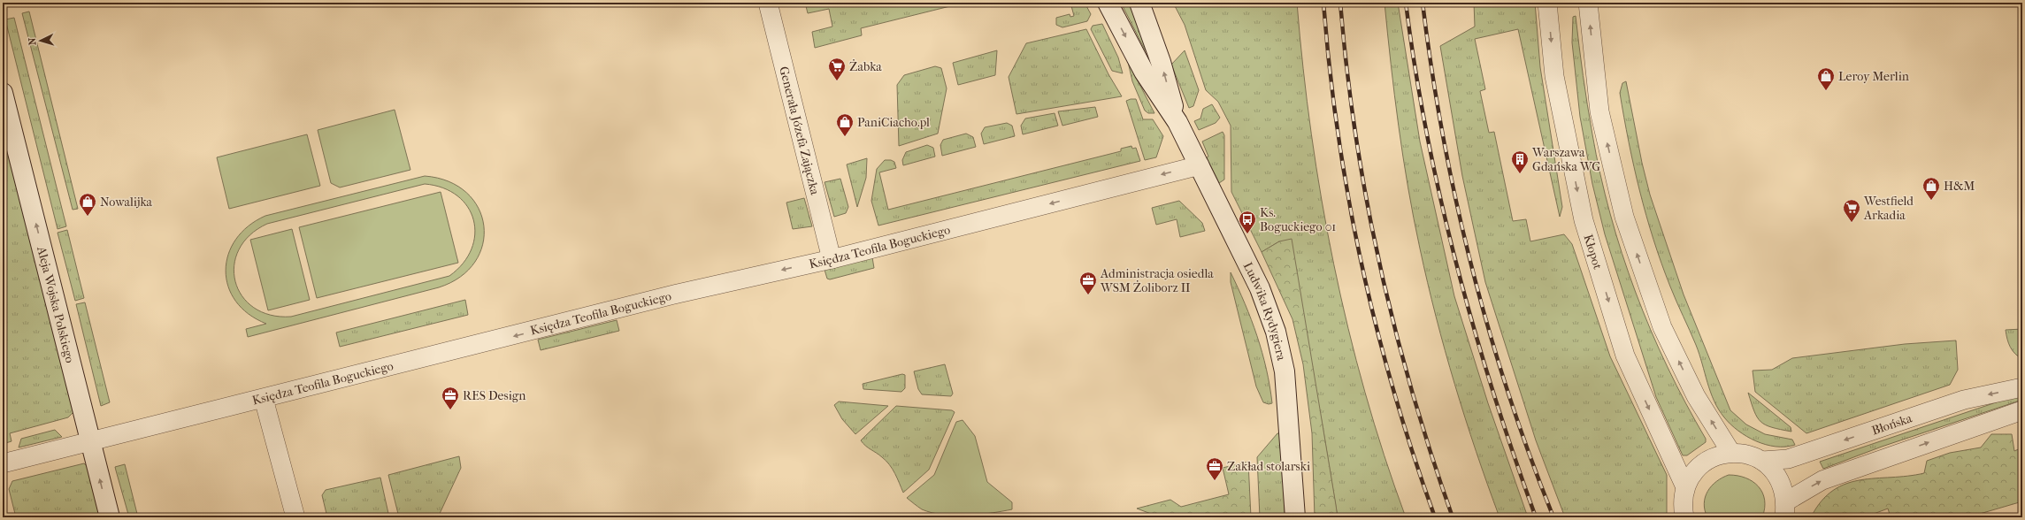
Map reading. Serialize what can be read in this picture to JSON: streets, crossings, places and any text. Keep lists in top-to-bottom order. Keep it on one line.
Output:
{"streets":{"street":["Generała Józefa Zajączka","Księdza Teofila Boguckiego","Kłopot","Aleja Wojska Polskiego","Ludwika Rydygiera","Błońska"]},"crossings":[["Generała Józefa Zajączka","Księdza Teofila Boguckiego"],["Księdza Teofila Boguckiego","Aleja Wojska Polskiego"],["Księdza Teofila Boguckiego","Ludwika Rydygiera"]],"one_way":["Księdza Teofila Boguckiego","Aleja Wojska Polskiego"],"places":{"supermarket":["Żabka","Westfield Arkadia"],"shop":["Leroy Merlin","PaniCiacho.pl","H&M","Nowalijka"],"building":["Warszawa Gdańska WG"],"bus stop":["Ks. Boguckiego 01"],"office":["Administracja osiedla WSM Żoliborz II","RES Design","Zakład stolarski"]},"north":"left"}
